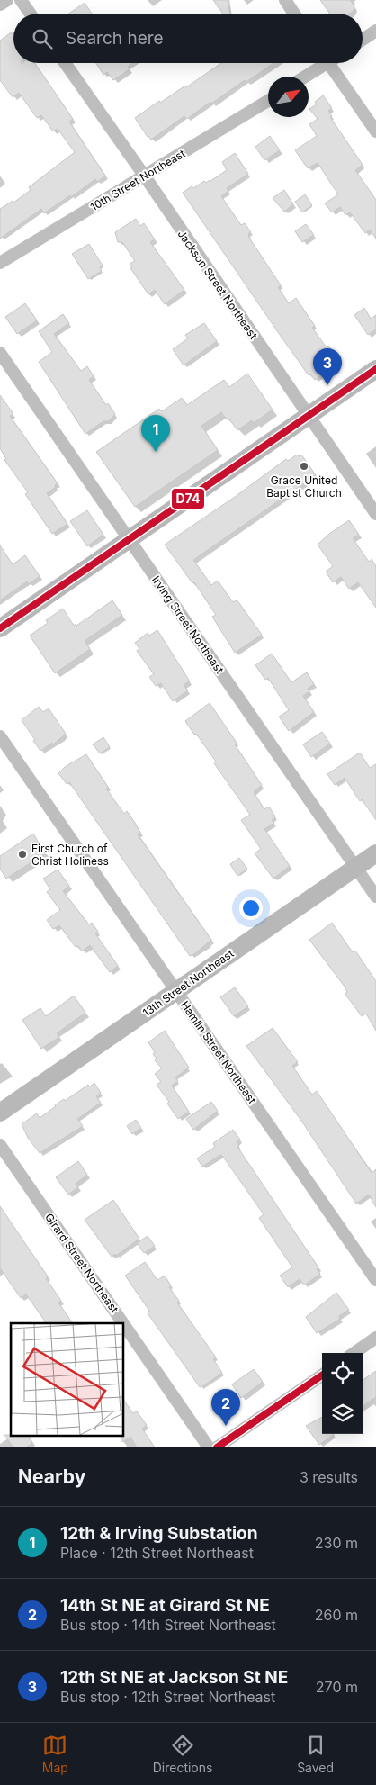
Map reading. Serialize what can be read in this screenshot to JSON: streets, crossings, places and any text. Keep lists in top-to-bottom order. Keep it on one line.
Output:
{"streets":{"street":["10th Street Northeast","Jackson Street Northeast","Irving Street Northeast","13th Street Northeast","Hamlin Street Northeast","Girard Street Northeast"]},"crossings":[["10th Street Northeast","Jackson Street Northeast"],["Irving Street Northeast","13th Street Northeast"],["13th Street Northeast","Hamlin Street Northeast"]],"places":["Grace United Baptist Church","First Church of Christ Holiness"],"lines":["transit line D74"],"north":"top right","page":{"search":"Search here","pins":["3","1","2"],"heading":["Nearby","3 results"],"list":[{"mark":"1","name":"12th & Irving Substation","note":"Place · 12th Street Northeast","value":"230 m"},{"mark":"2","name":"14th St NE at Girard St NE","note":"Bus stop · 14th Street Northeast","value":"260 m"},{"mark":"3","name":"12th St NE at Jackson St NE","note":"Bus stop · 12th Street Northeast","value":"270 m"}],"nav":["Map","Directions","Saved"]}}
